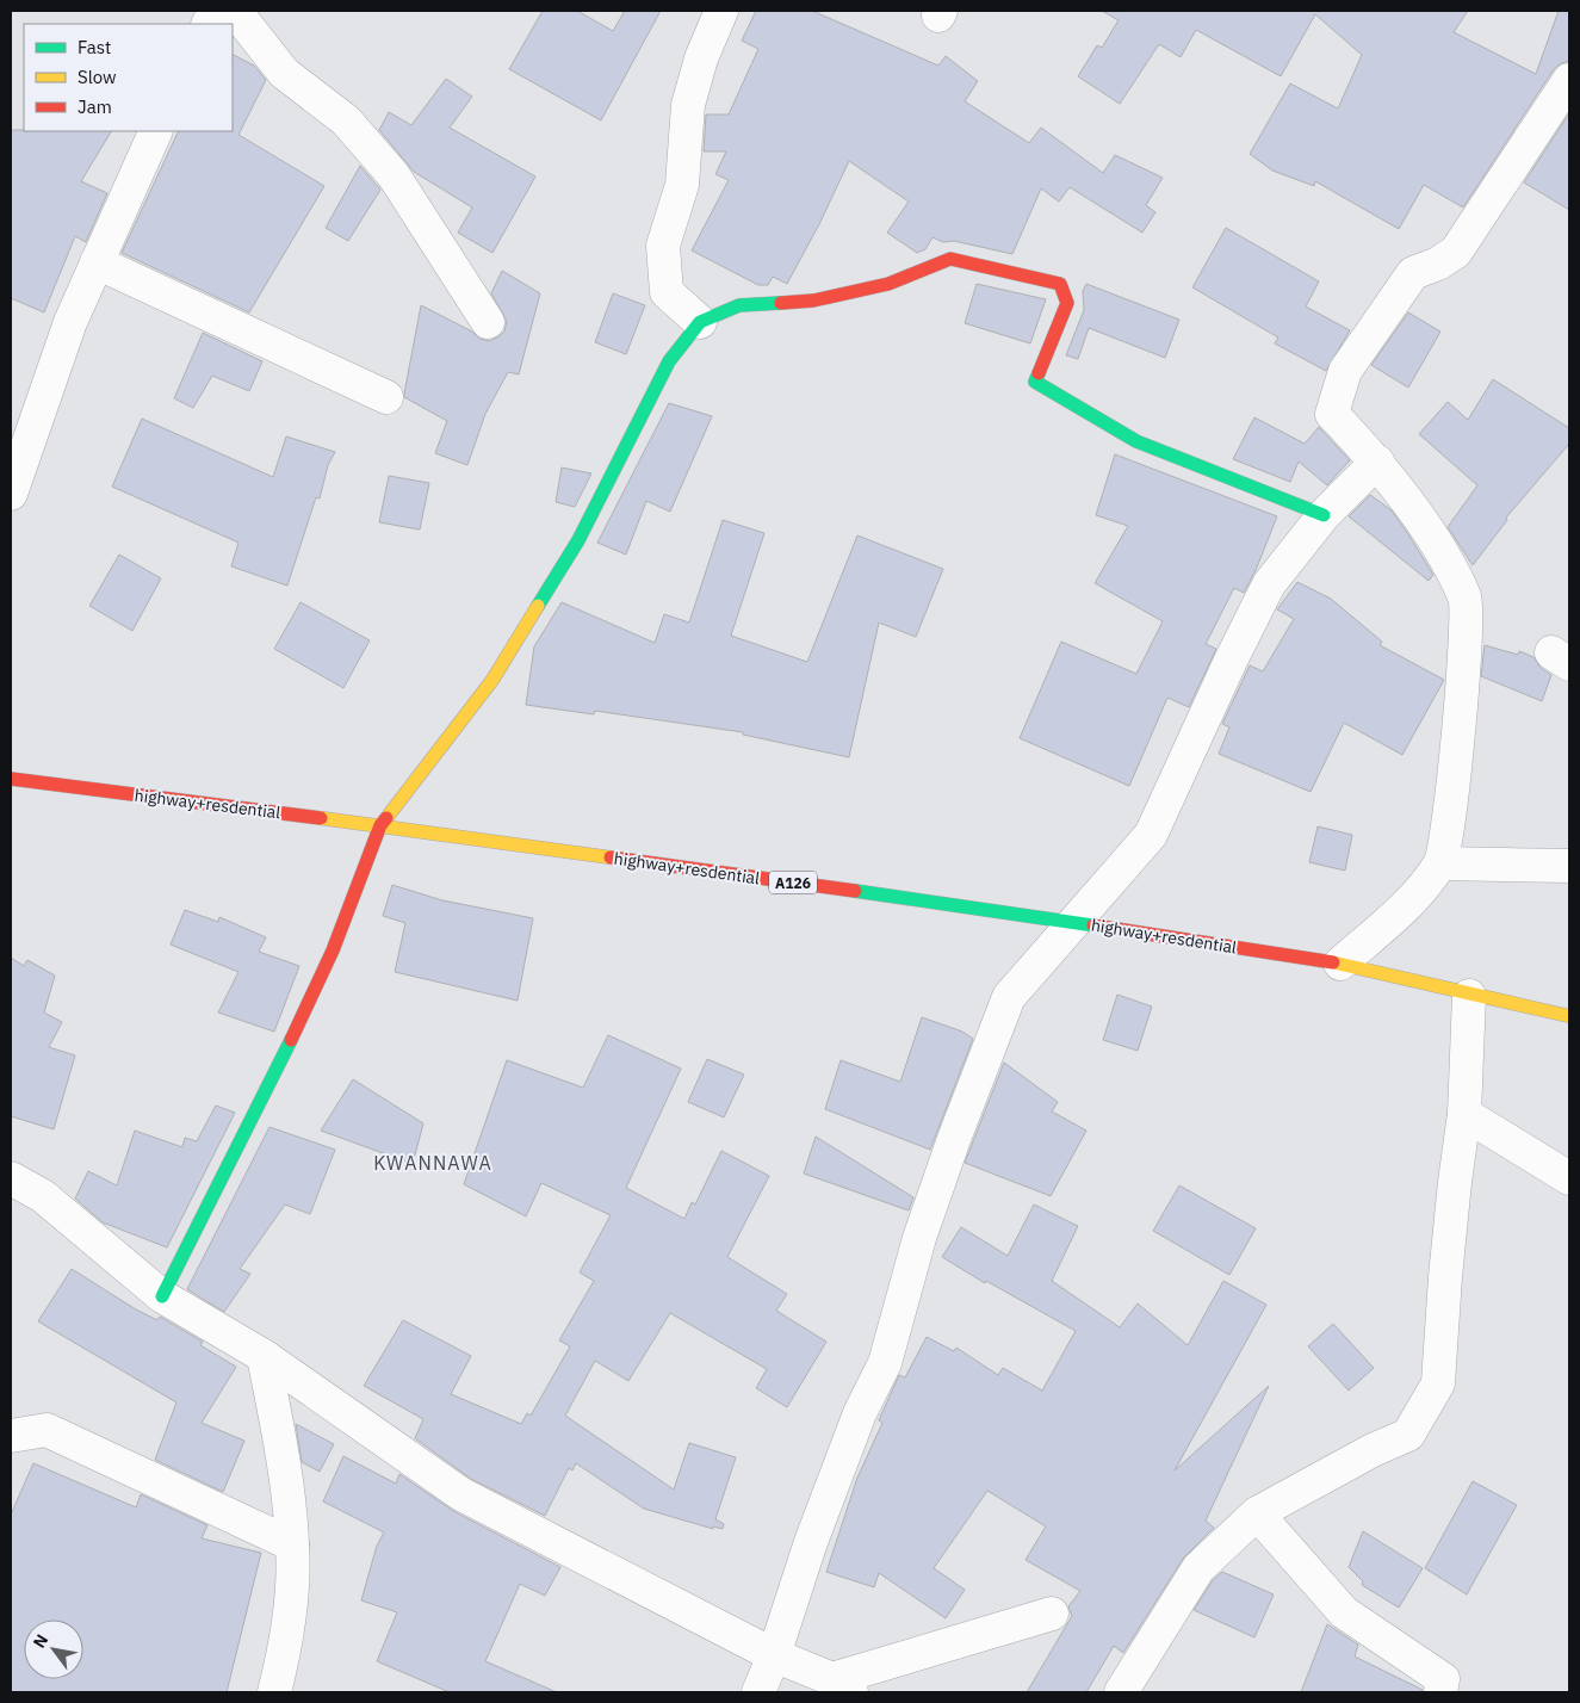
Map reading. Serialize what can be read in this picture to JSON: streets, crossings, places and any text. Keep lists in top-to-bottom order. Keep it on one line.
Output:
{"streets":{"main road":["highway+resdential","A126"]},"districts":["KWANNAWA"],"legend":["Fast","Slow","Jam"],"north":"top left"}
